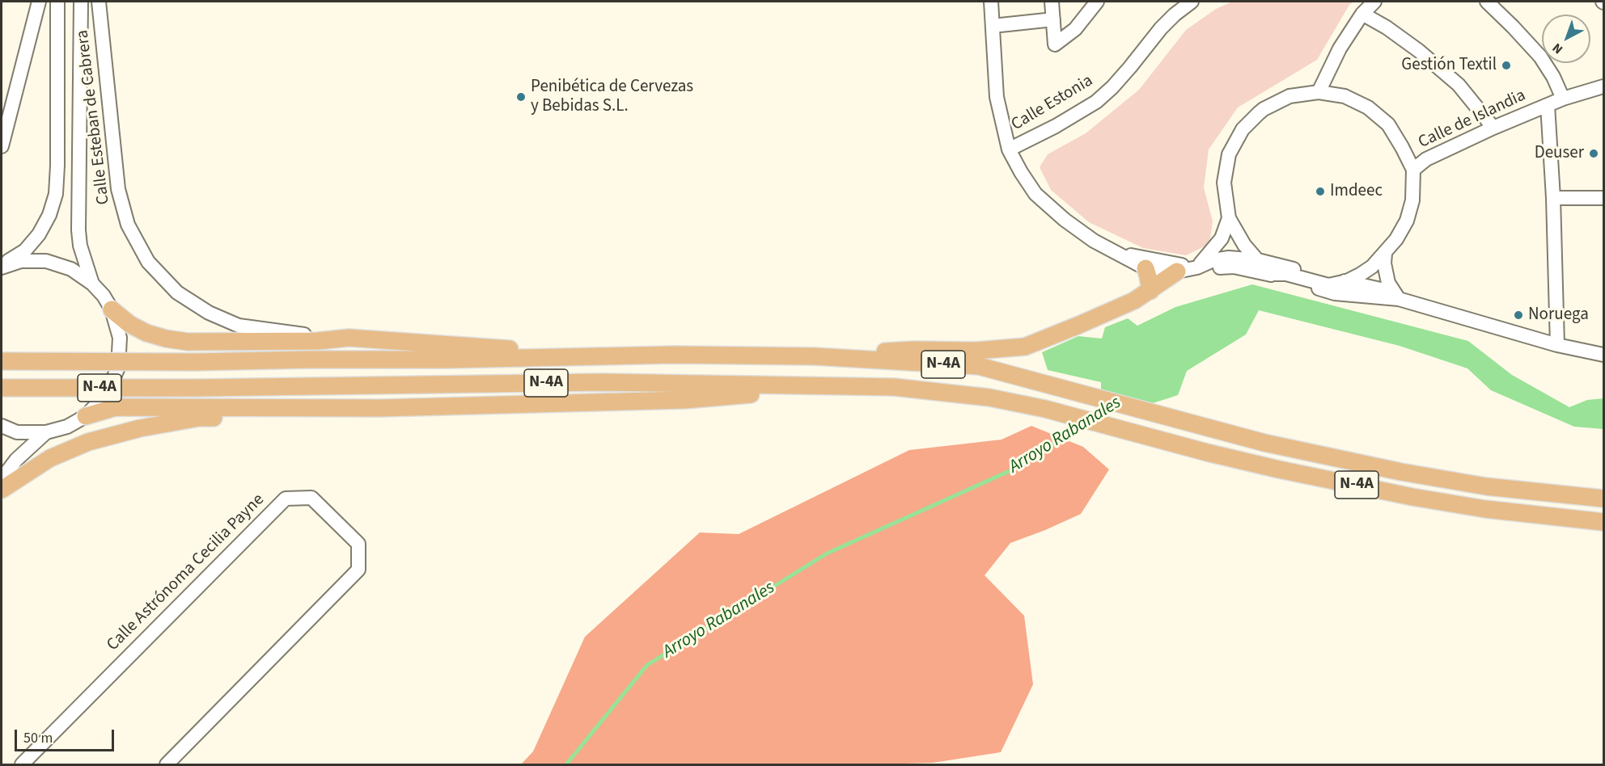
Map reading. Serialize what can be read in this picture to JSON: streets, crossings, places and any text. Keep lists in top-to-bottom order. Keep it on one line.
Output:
{"streets":{"main road":["N-4A"],"street":["Calle Estonia","Calle Esteban de Cabrera","Calle de Islandia","Calle Astrónoma Cecilia Payne"]},"water":["Arroyo Rabanales"],"places":["Gestión Textil","Penibética de Cervezas y Bebidas S.L.","Deuser","Imdeec","Noruega"],"scale_bar":"50 m","north":"bottom left"}
